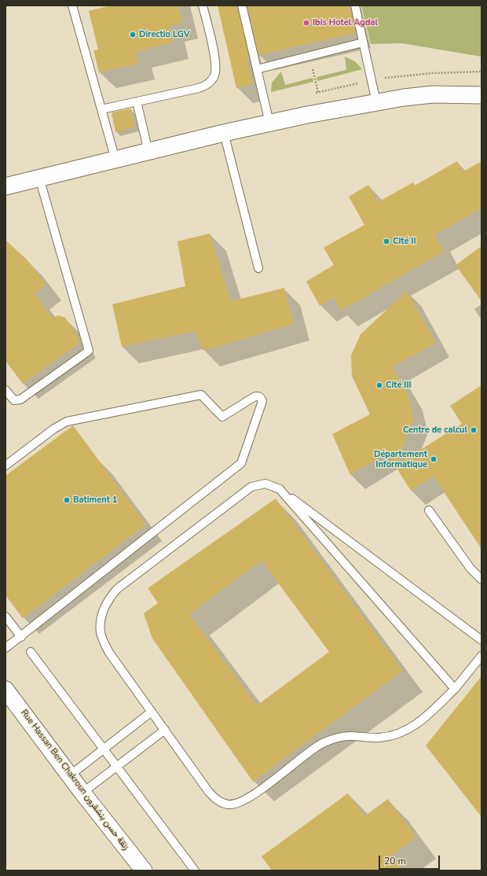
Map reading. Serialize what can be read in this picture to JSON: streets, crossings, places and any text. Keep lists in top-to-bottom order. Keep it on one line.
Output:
{"streets":{"street":["Rue Hassan Ben Chakroun زنقة حسن بنشقرون"]},"places":["Ibis Hotel Agdal","Directio LGV","Cité II","Cité III","Centre de calcul","Département Informatique","Batiment 1"],"scale_bar":"20 m"}
